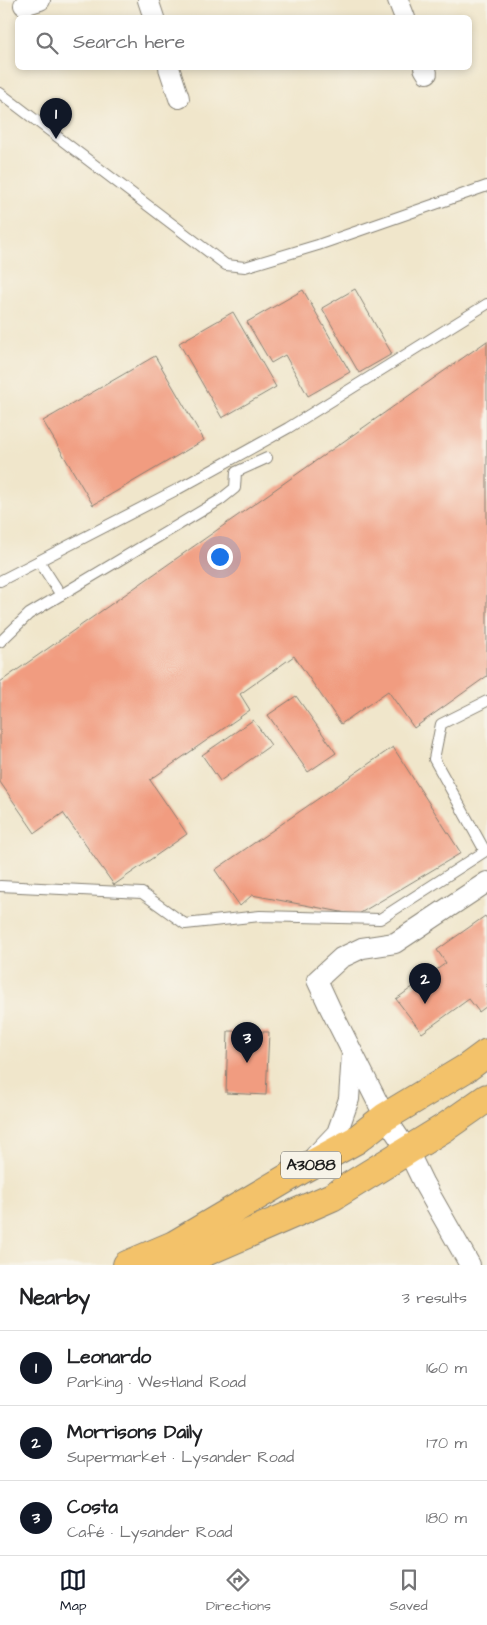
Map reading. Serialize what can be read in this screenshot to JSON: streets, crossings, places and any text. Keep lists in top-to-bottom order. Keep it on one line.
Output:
{"streets":{"main road":["A3088"]},"page":{"search":"Search here","pins":["1","2","3"],"heading":["Nearby","3 results"],"list":[{"mark":"1","name":"Leonardo","note":"Parking · Westland Road","value":"160 m"},{"mark":"2","name":"Morrisons Daily","note":"Supermarket · Lysander Road","value":"170 m"},{"mark":"3","name":"Costa","note":"Café · Lysander Road","value":"180 m"}],"nav":["Map","Directions","Saved"]}}
